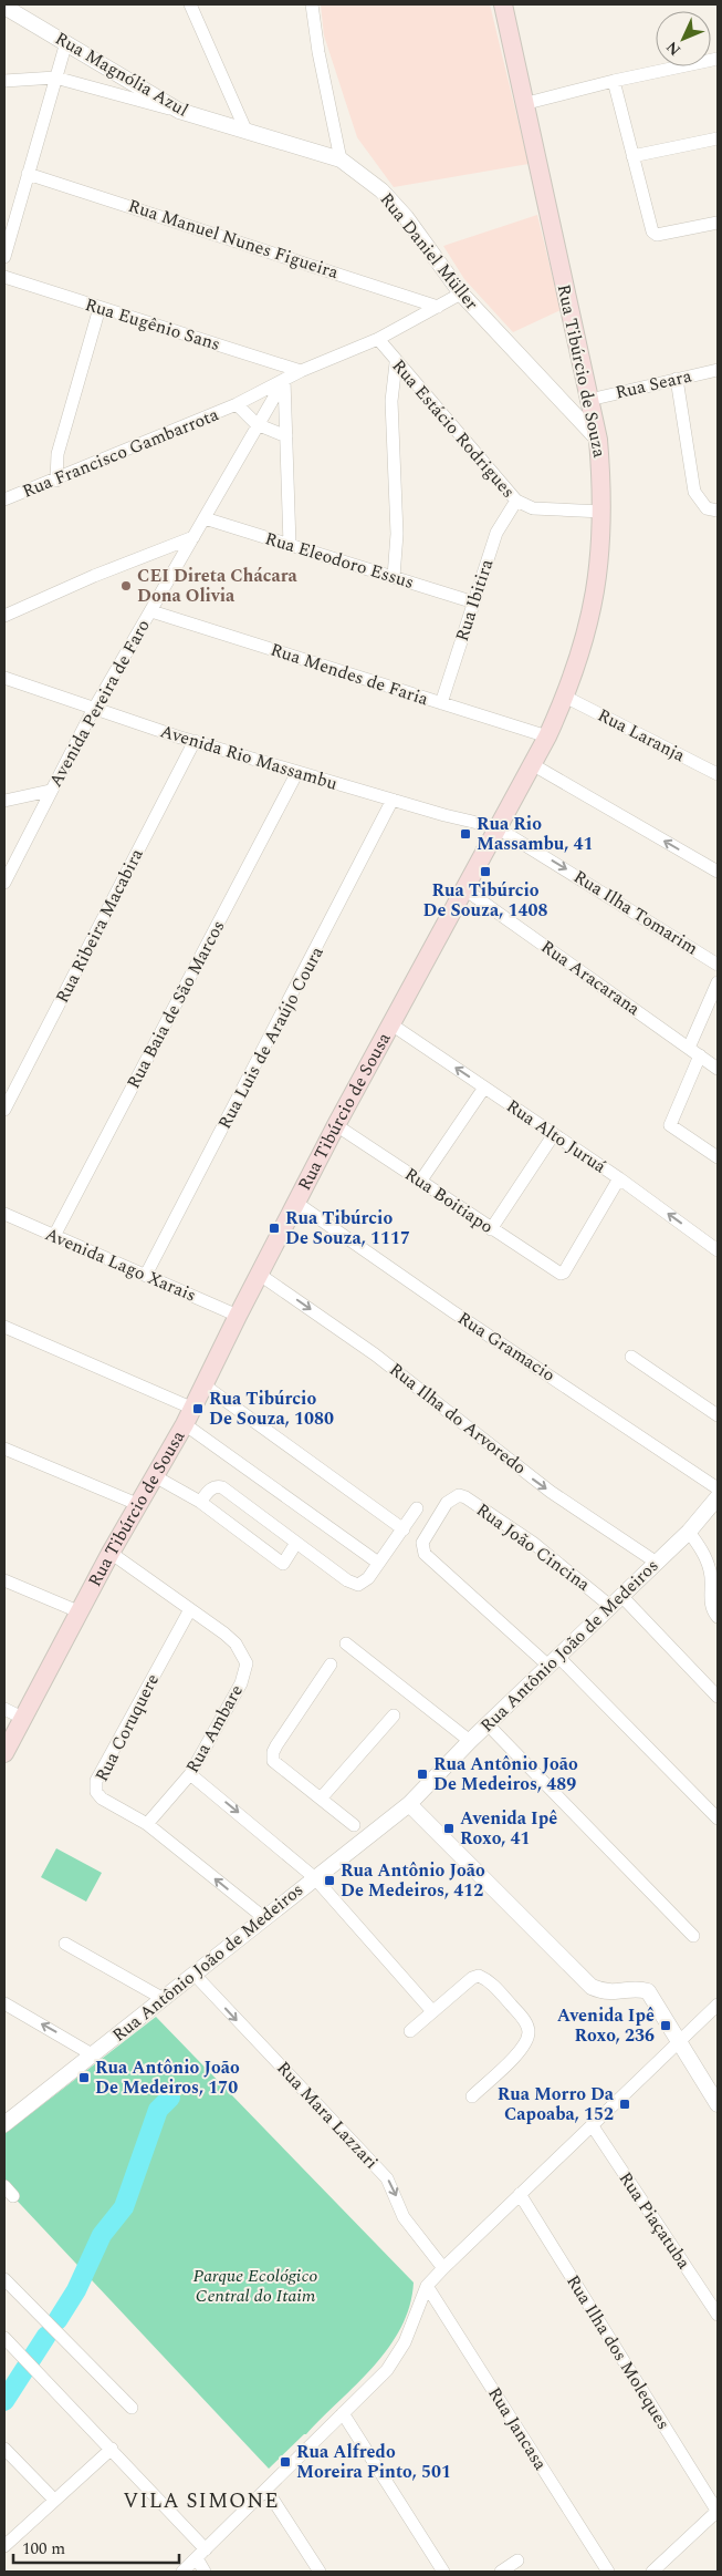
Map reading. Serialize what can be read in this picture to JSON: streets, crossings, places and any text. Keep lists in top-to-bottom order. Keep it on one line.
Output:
{"streets":{"main road":["Rua Tibúrcio de Souza","Rua Tibúrcio de Sousa"],"street":["Rua Magnólia Azul","Rua Manuel Nunes Figueira","Rua Daniel Müller","Rua Eugênio Sans","Rua Seara","Rua Estácio Rodrigues","Rua Francisco Gambarrota","Rua Eleodoro Essus","Rua Ibitira","Rua Mendes de Faria","Avenida Pereira de Faro","Rua Laranja","Avenida Rio Massambu","Rua Ilha Tomarim","Rua Ribeira Macabira","Rua Aracarana","Rua Baia de São Marcos","Rua Luis de Araújo Coura","Rua Alto Juruá","Rua Boitiapo","Avenida Lago Xarais","Rua Gramacio","Rua Ilha do Arvoredo","Rua João Cincina","Rua Antônio João de Medeiros","Rua Coruquere","Rua Ambare","Rua Mara Lazzari","Rua Piaçatuba","Rua Ilha dos Moleques","Rua Jancasa"]},"crossings":[["Rua Magnólia Azul","Rua Daniel Müller"],["Rua Daniel Müller","Rua Tibúrcio de Souza"],["Rua Tibúrcio de Souza","Rua Seara"],["Rua Tibúrcio de Souza","Rua Estácio Rodrigues"],["Rua Tibúrcio de Souza","Rua Mendes de Faria"],["Rua Tibúrcio de Souza","Rua Laranja"],["Rua Tibúrcio de Souza","Rua Tibúrcio de Sousa"],["Rua Estácio Rodrigues","Rua Ibitira"],["Rua Francisco Gambarrota","Avenida Pereira de Faro"],["Rua Eleodoro Essus","Rua Ibitira"],["Rua Eleodoro Essus","Avenida Pereira de Faro"],["Rua Ibitira","Rua Mendes de Faria"],["Rua Mendes de Faria","Avenida Pereira de Faro"],["Rua Mendes de Faria","Rua Tibúrcio de Sousa"],["Avenida Pereira de Faro","Avenida Rio Massambu"],["Avenida Rio Massambu","Rua Ilha Tomarim"],["Avenida Rio Massambu","Rua Ribeira Macabira"],["Avenida Rio Massambu","Rua Baia de São Marcos"],["Avenida Rio Massambu","Rua Luis de Araújo Coura"],["Avenida Rio Massambu","Rua Tibúrcio de Sousa"],["Rua Ilha Tomarim","Rua Tibúrcio de Sousa"],["Rua Aracarana","Rua Tibúrcio de Sousa"],["Rua Baia de São Marcos","Avenida Lago Xarais"],["Rua Luis de Araújo Coura","Avenida Lago Xarais"],["Rua Tibúrcio de Sousa","Rua Alto Juruá"],["Rua Tibúrcio de Sousa","Rua Boitiapo"],["Rua Tibúrcio de Sousa","Avenida Lago Xarais"],["Rua Tibúrcio de Sousa","Rua Gramacio"],["Rua Tibúrcio de Sousa","Rua Ilha do Arvoredo"],["Rua Tibúrcio de Sousa","Rua Ambare"],["Rua Alto Juruá","Rua Boitiapo"],["Rua Ilha do Arvoredo","Rua Antônio João de Medeiros"],["Rua João Cincina","Rua Antônio João de Medeiros"],["Rua Antônio João de Medeiros","Rua Coruquere"],["Rua Antônio João de Medeiros","Rua Mara Lazzari"],["Rua Coruquere","Rua Ambare"]],"one_way":["Rua Alto Juruá","Rua Ilha do Arvoredo","Rua Mara Lazzari"],"districts":["VILA SIMONE"],"parks":["Parque Ecológico Central do Itaim"],"places":{"other":["CEI Direta Chácara Dona Olivia"],"transit":["Rua Rio Massambu, 41","Rua Tibúrcio De Souza, 1408","Rua Tibúrcio De Souza, 1117","Rua Tibúrcio De Souza, 1080","Rua Antônio João De Medeiros, 489","Avenida Ipê Roxo, 41","Rua Antônio João De Medeiros, 412","Avenida Ipê Roxo, 236","Rua Antônio João De Medeiros, 170","Rua Morro Da Capoaba, 152","Rua Alfredo Moreira Pinto, 501"]},"scale_bar":"100 m","north":"bottom left"}
